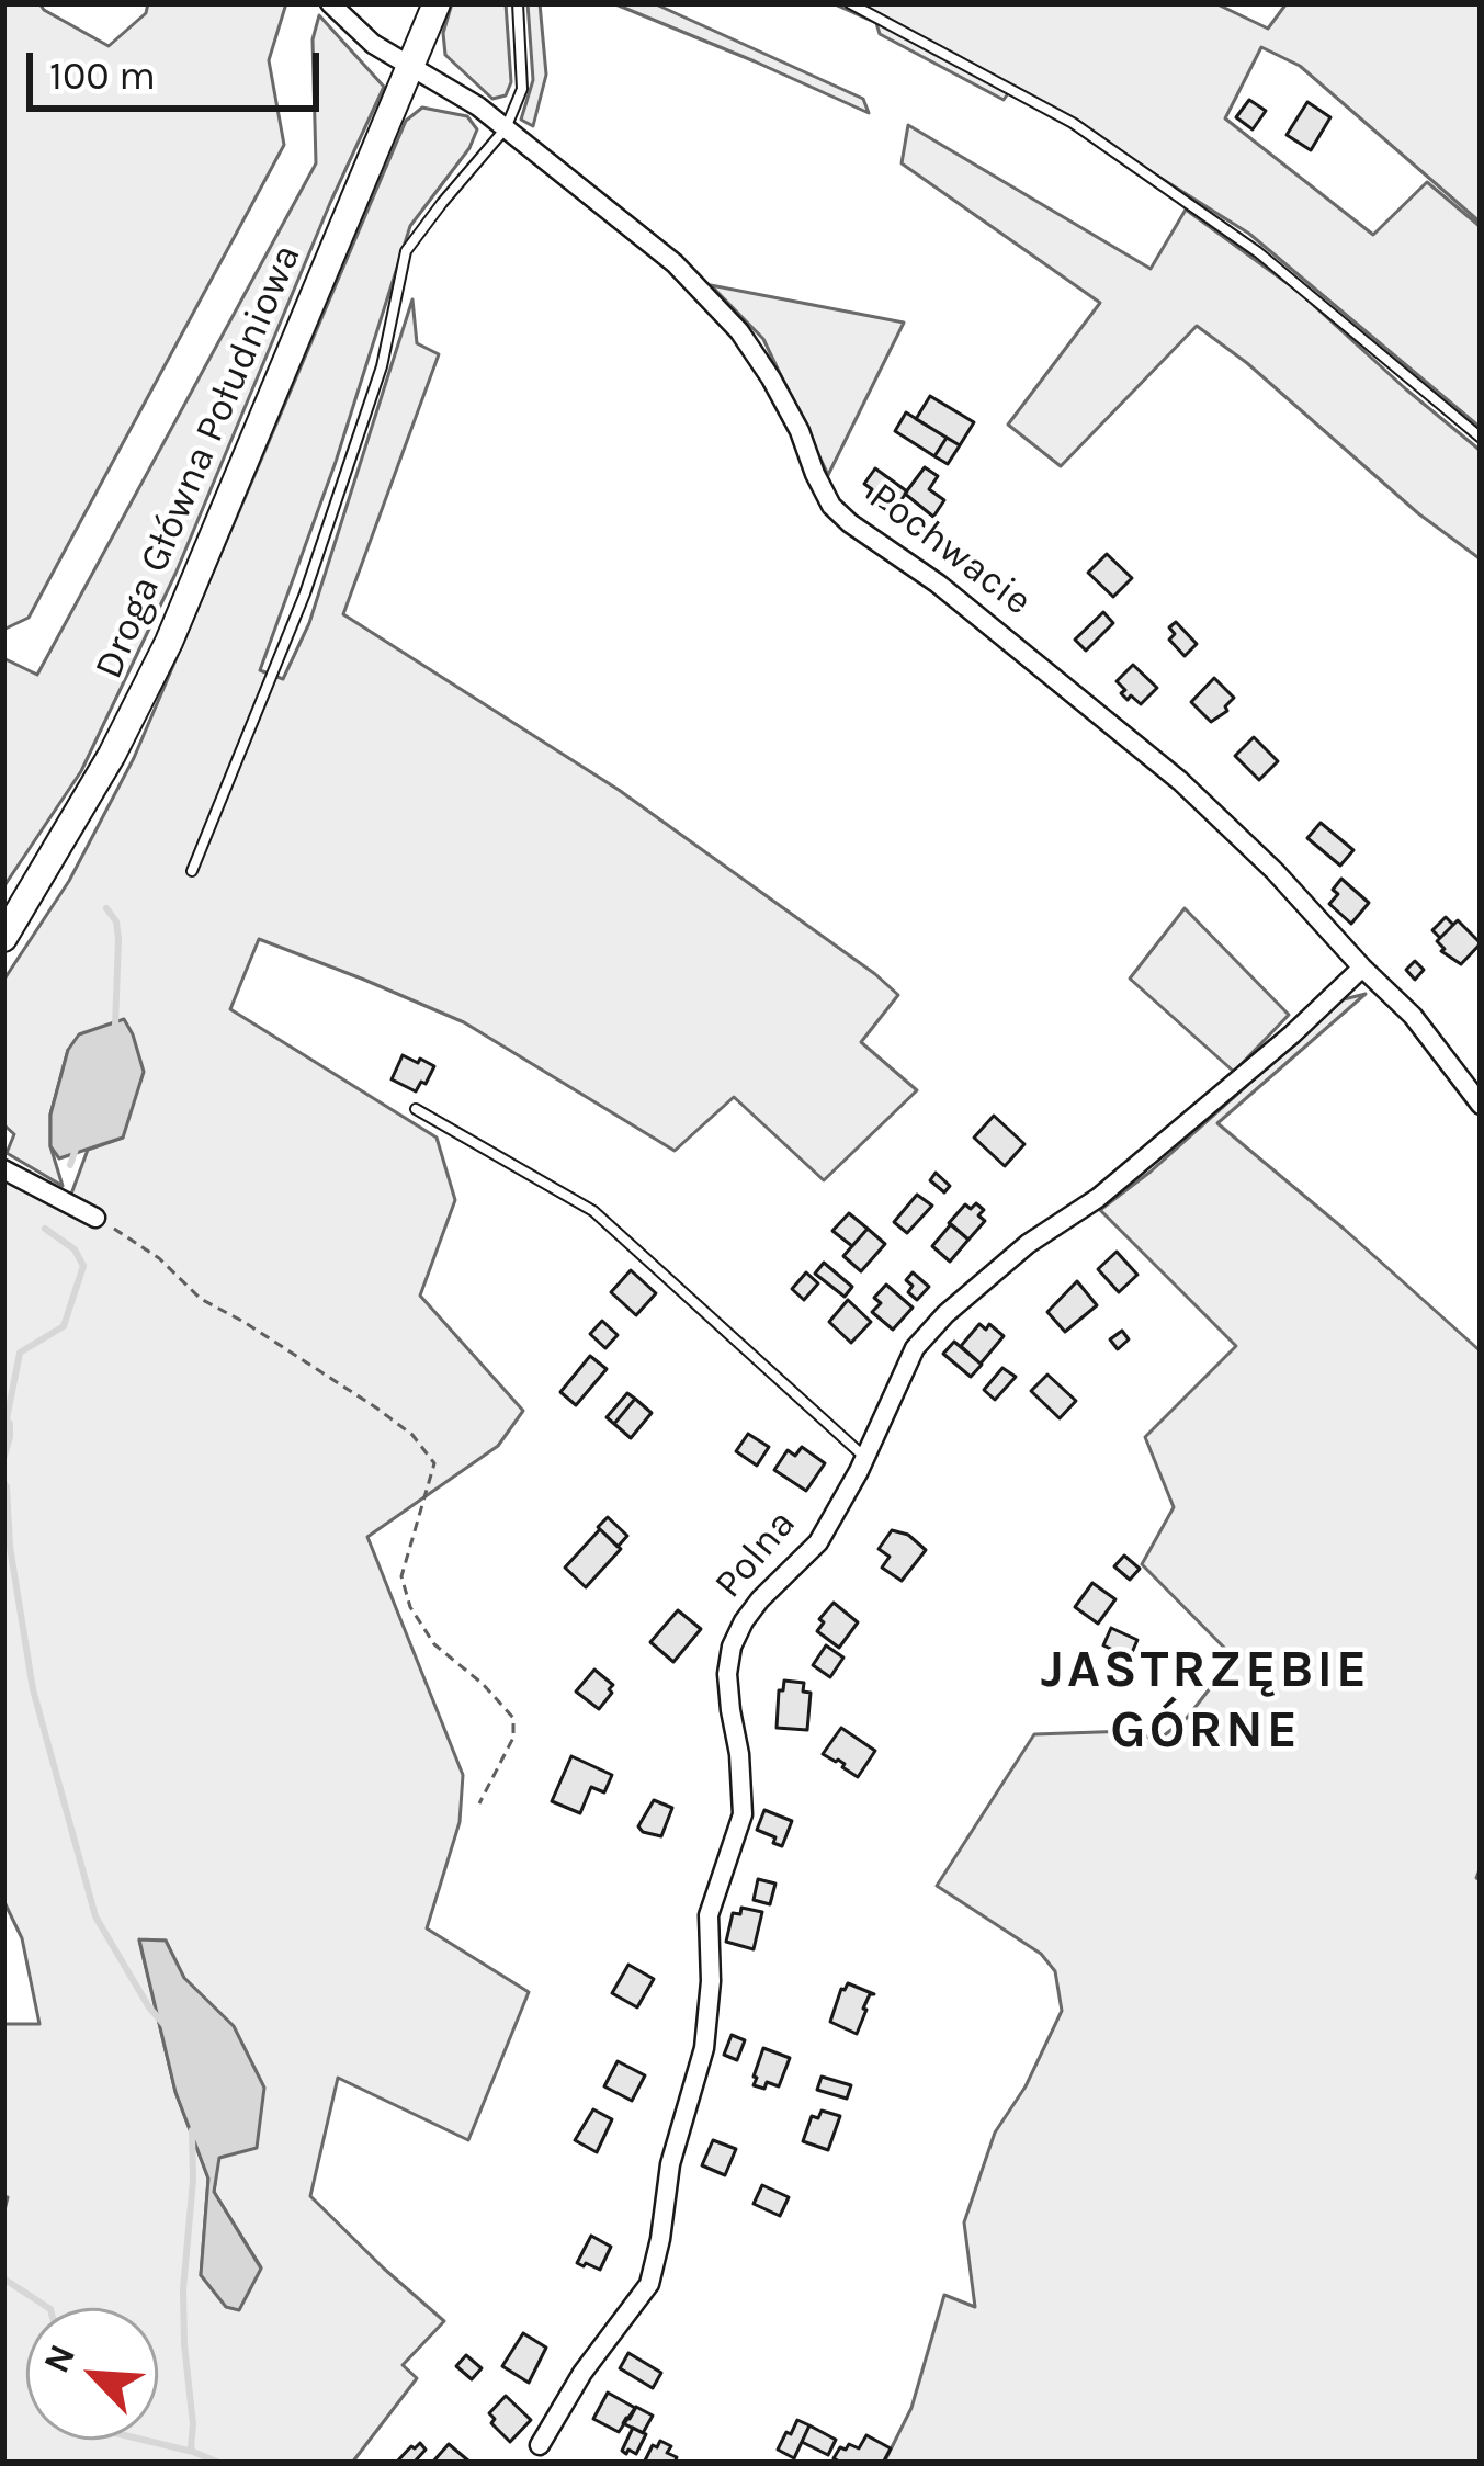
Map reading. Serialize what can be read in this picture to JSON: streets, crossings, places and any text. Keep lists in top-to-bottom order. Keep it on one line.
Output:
{"streets":{"main road":["Droga Główna Południowa"],"street":["Pochwacie","Polna"]},"crossings":[["Droga Główna Południowa","Pochwacie"],["Pochwacie","Polna"]],"districts":["JASTRZĘBIE GÓRNE"],"scale_bar":"100 m","north":"top left"}
